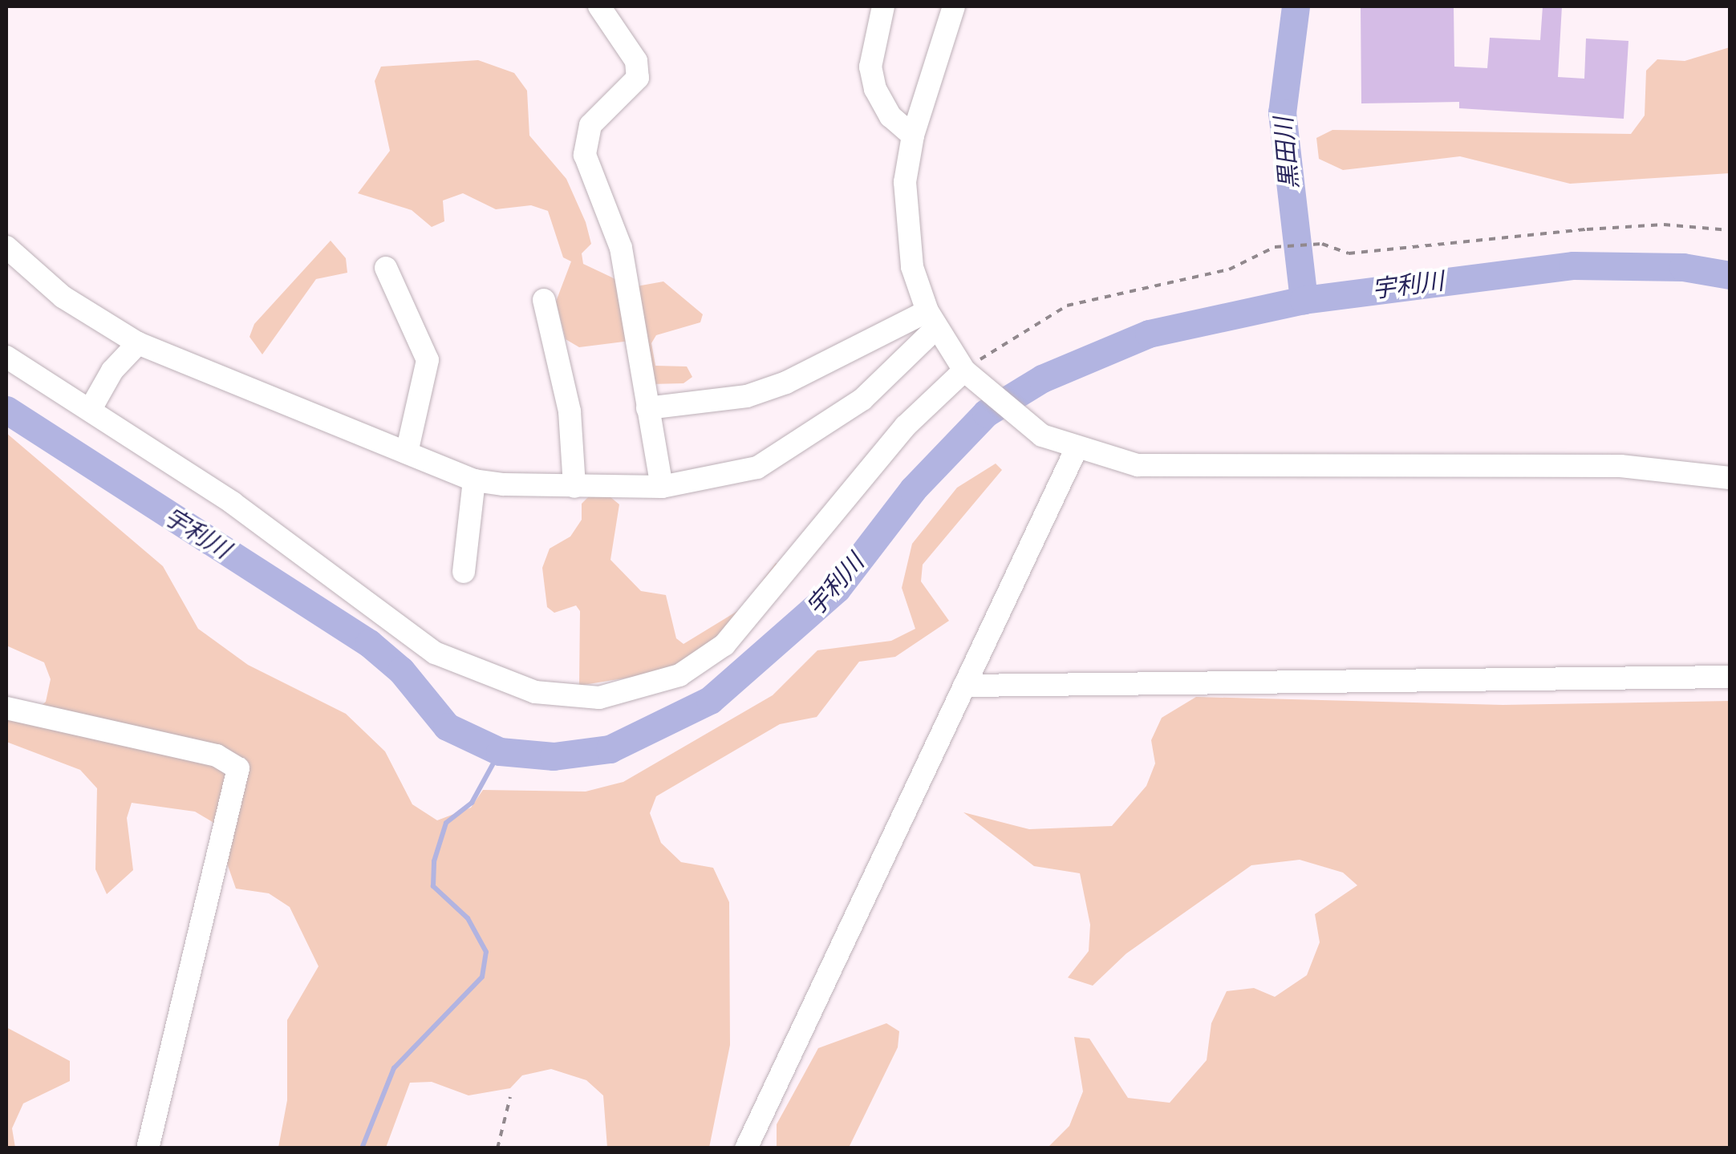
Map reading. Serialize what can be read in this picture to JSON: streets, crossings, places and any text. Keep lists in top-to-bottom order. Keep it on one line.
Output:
{"water":["黒田川","宇利川"]}
